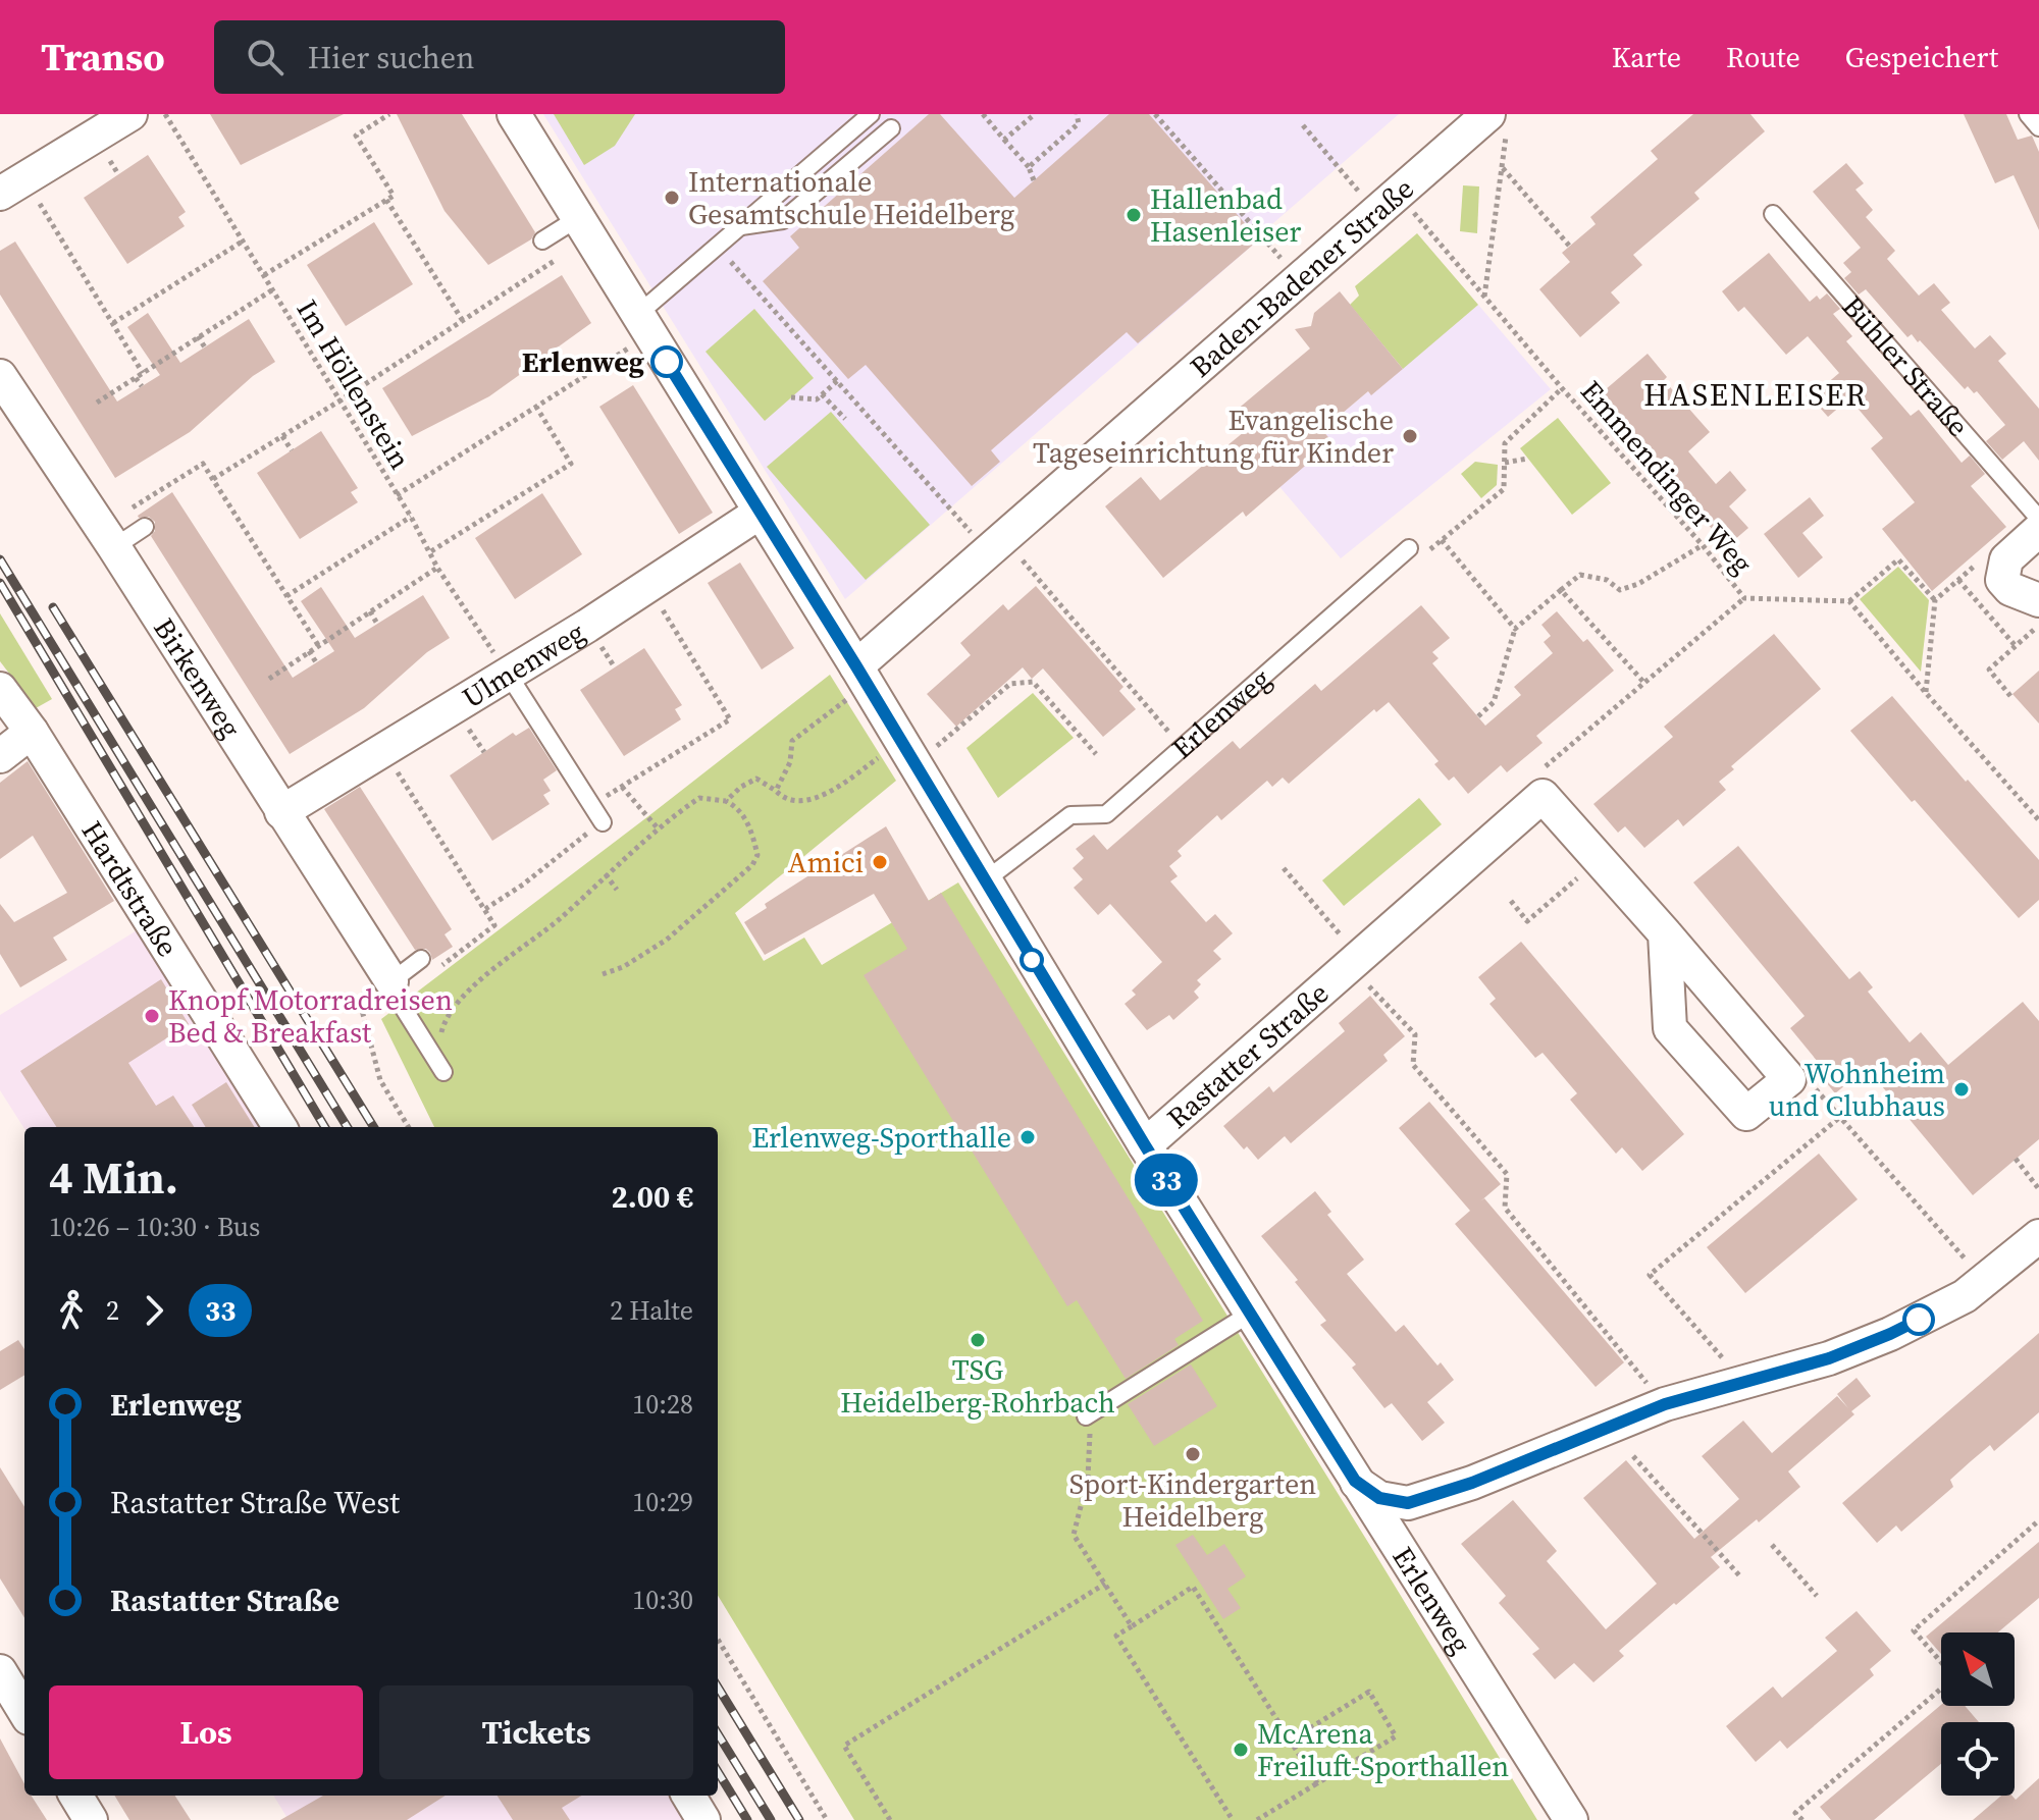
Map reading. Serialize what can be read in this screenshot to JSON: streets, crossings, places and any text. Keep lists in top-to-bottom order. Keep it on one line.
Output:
{"streets":{"street":["Baden-Badener Straße","Ulmenweg","Birkenweg","Erlenweg","Hardtstraße","Rastatter Straße"],"lane":["Bühler Straße"],"path":["Im Höllenstein","Emmendinger Weg"]},"crossings":[["Baden-Badener Straße","Emmendinger Weg"],["Baden-Badener Straße","Erlenweg"],["Im Höllenstein","Ulmenweg"],["Ulmenweg","Birkenweg"],["Ulmenweg","Erlenweg"],["Erlenweg","Rastatter Straße"]],"districts":["HASENLEISER"],"places":["Internationale Gesamtschule Heidelberg","Hallenbad Hasenleiser","Erlenweg","Evangelische Tageseinrichtung für Kinder","Amici","Knopf Motorradreisen Bed & Breakfast","Wohnheim und Clubhaus","Erlenweg-Sporthalle","TSG Heidelberg-Rohrbach","Sport-Kindergarten Heidelberg","McArena Freiluft-Sporthallen"],"lines":["bus line 33"],"north":"top left","page":{"header":"Transo","search":"Hier suchen","nav":["Karte","Route","Gespeichert"],"on_map":"33","heading":["4 Min.","10:26 – 10:30 · Bus","2.00 €"],"legs":["2","33","2 Halte"],"list":[{"name":"Erlenweg","value":"10:28"},{"name":"Rastatter Straße West","value":"10:29"},{"name":"Rastatter Straße","value":"10:30"}],"buttons":["Los","Tickets"]}}
